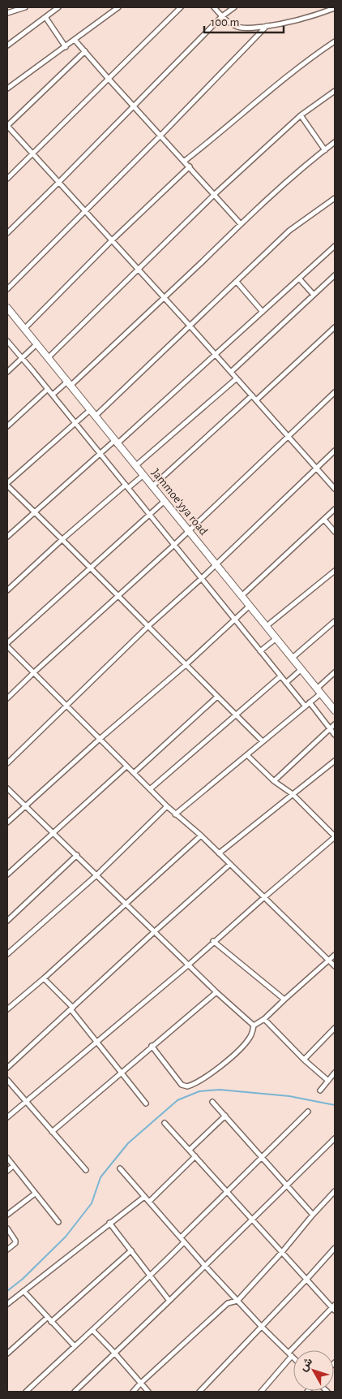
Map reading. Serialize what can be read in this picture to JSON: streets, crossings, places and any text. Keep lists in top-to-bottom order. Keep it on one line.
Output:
{"streets":{"main road":["Jammoe'yya road"]},"scale_bar":"100 m","north":"top left"}
